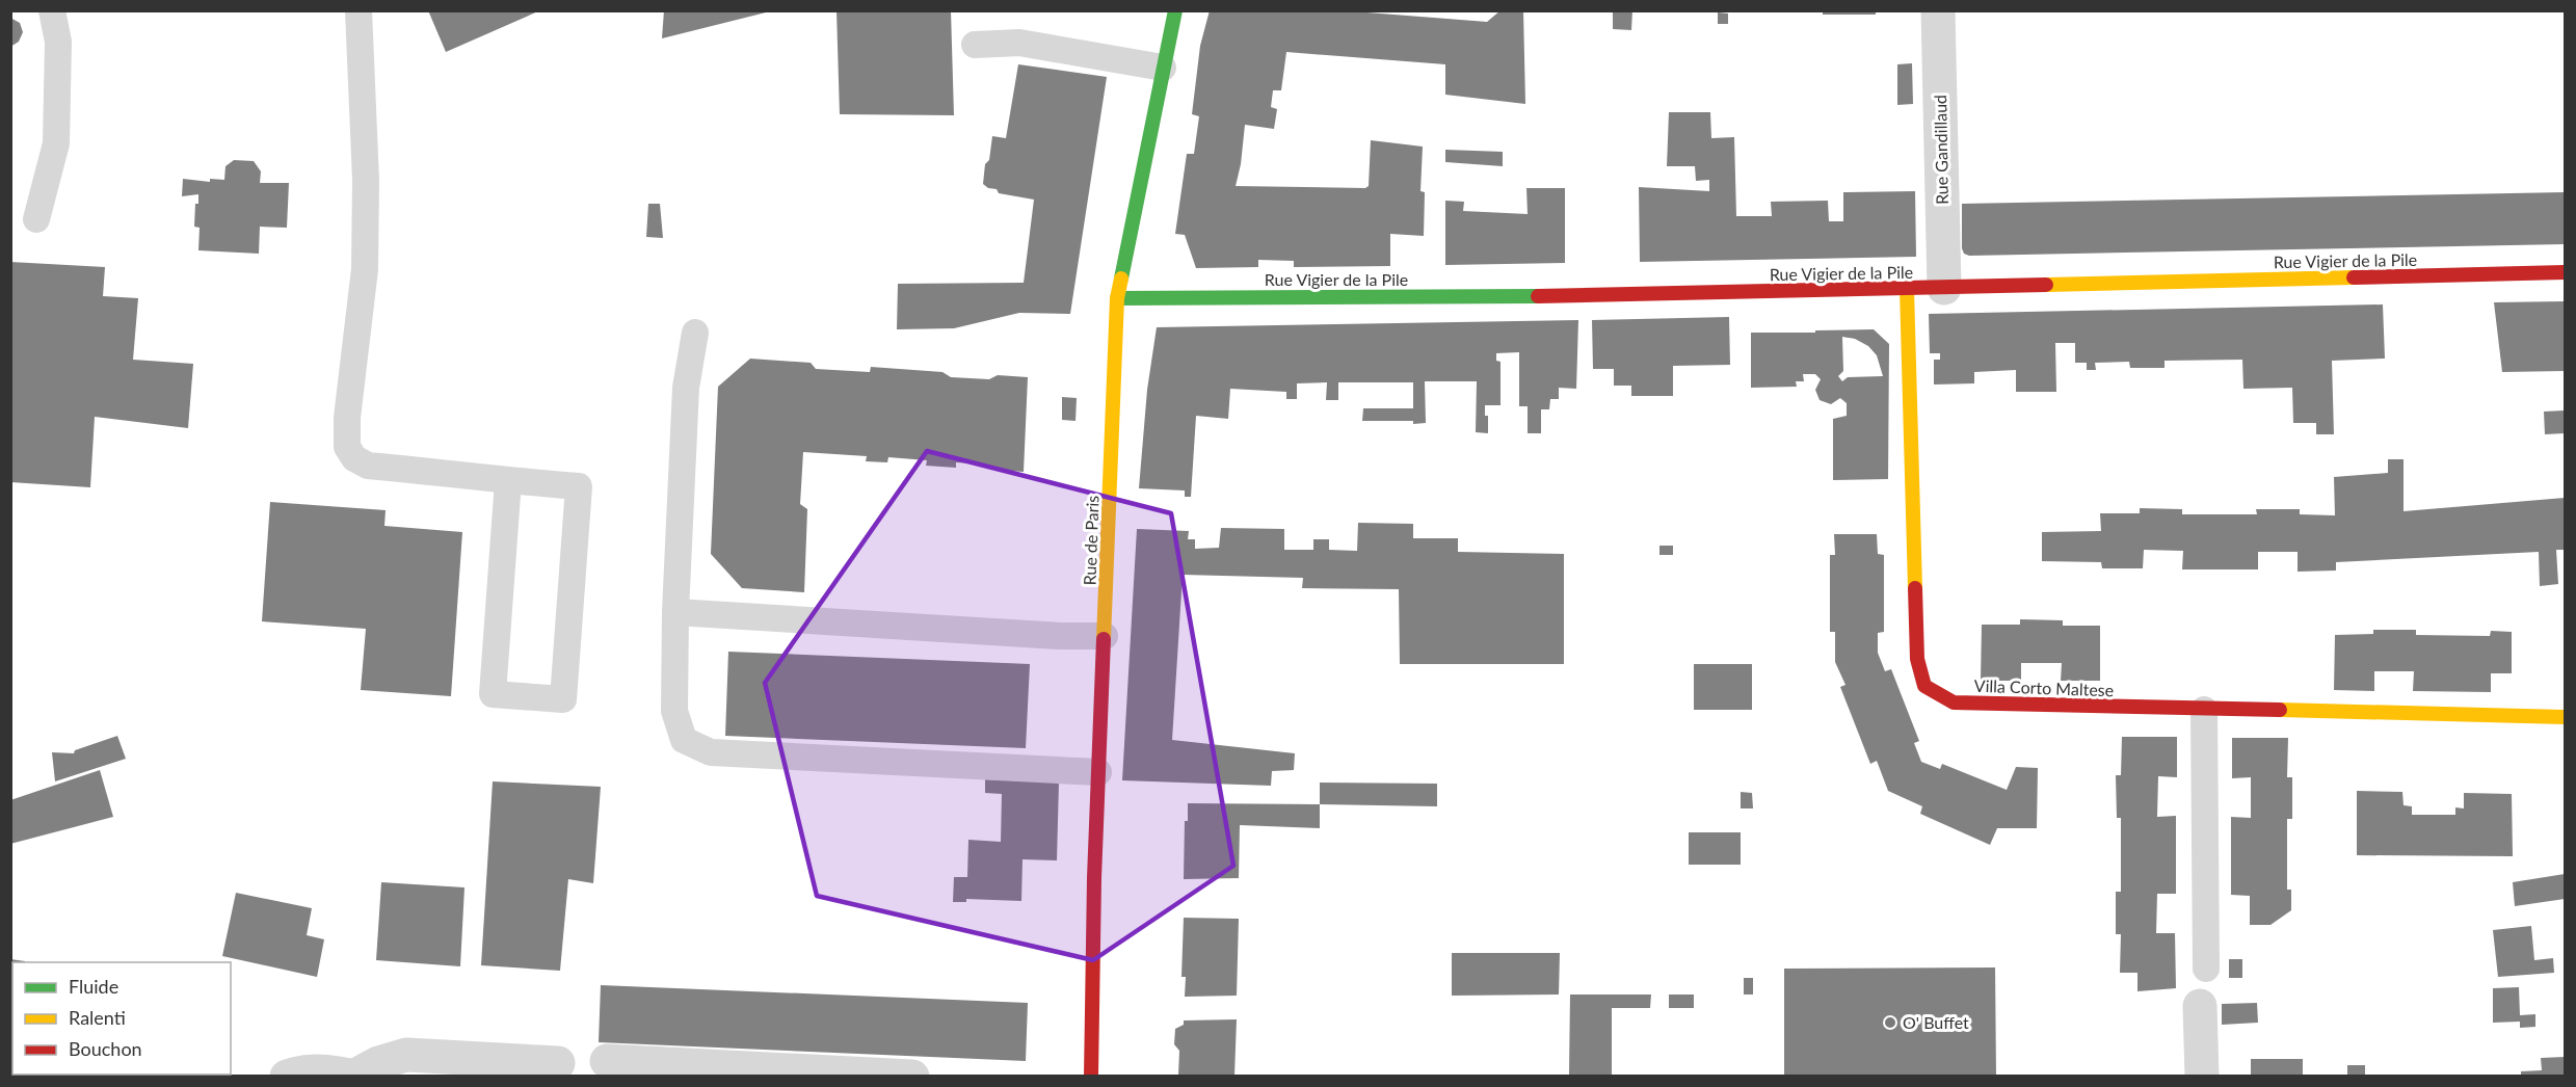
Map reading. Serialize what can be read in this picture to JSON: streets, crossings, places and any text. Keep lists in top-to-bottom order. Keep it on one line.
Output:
{"streets":{"street":["Rue Gandillaud","Rue Vigier de la Pile","Rue de Paris","Villa Corto Maltese"]},"crossings":[["Rue Gandillaud","Rue Vigier de la Pile"],["Rue Vigier de la Pile","Rue de Paris"],["Rue Vigier de la Pile","Villa Corto Maltese"]],"places":["O' Buffet"],"legend":["Fluide","Ralenti","Bouchon"]}
